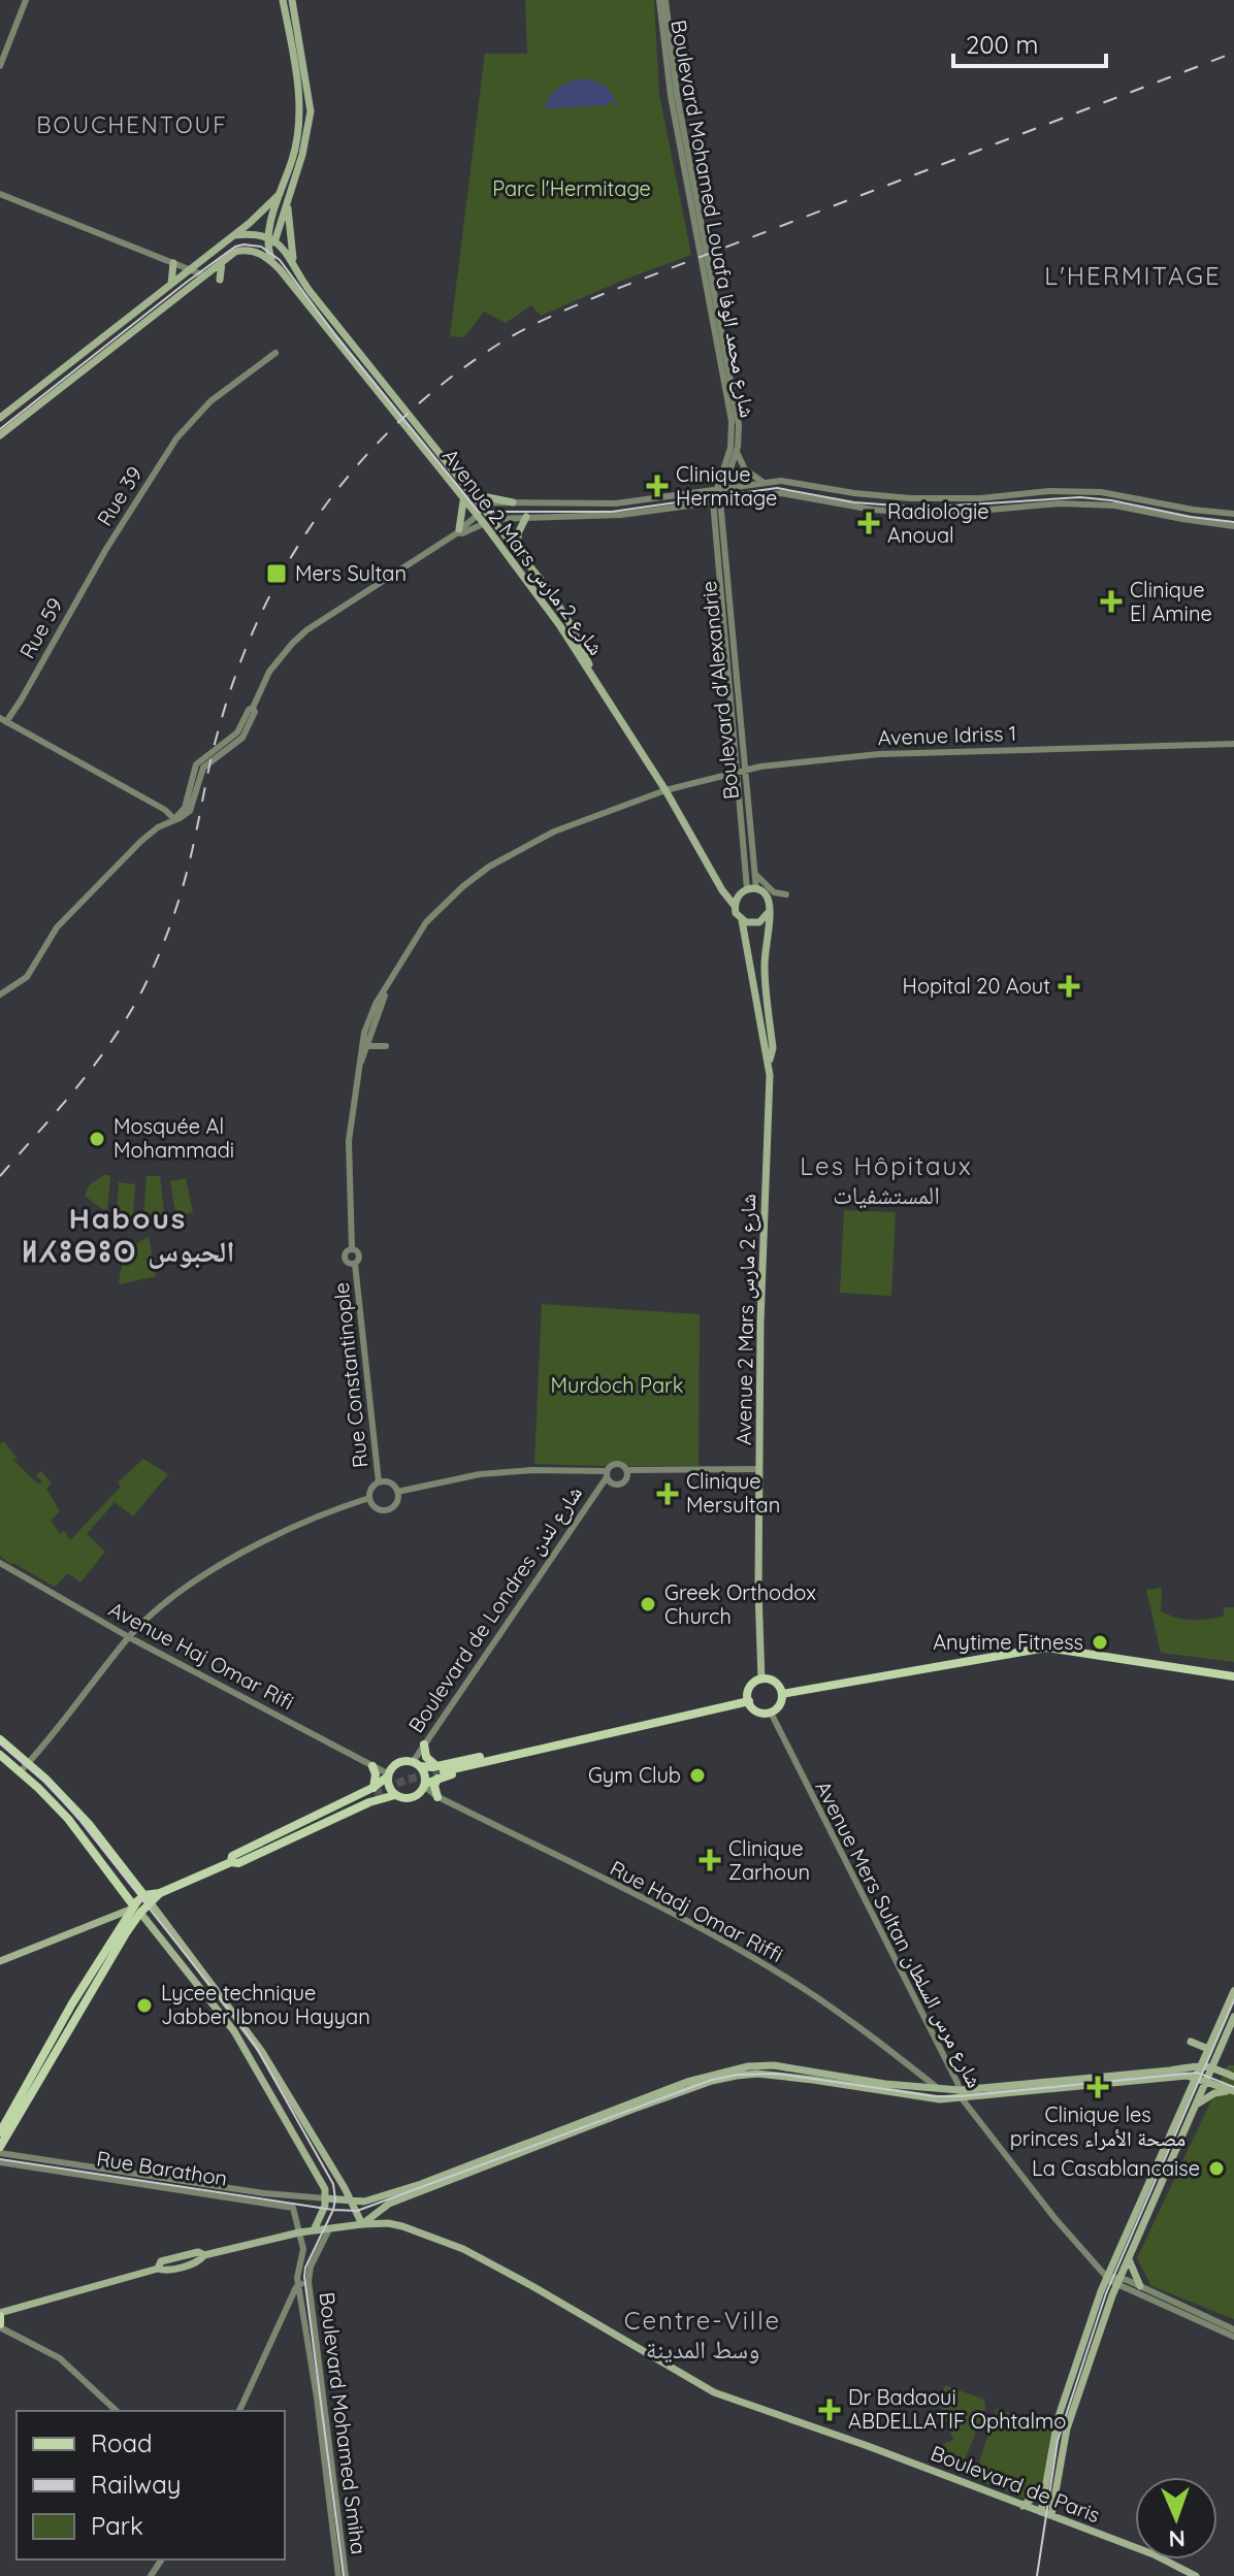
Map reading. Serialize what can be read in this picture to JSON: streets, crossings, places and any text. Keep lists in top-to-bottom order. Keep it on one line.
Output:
{"streets":{"main road":["Avenue 2 Mars شارع 2 مارس","Boulevard de Paris"],"street":["Boulevard Mohamed Louafa شارع محمد الوفا","Rue 39","Rue 59","Boulevard d'Alexandrie","Avenue Idriss 1","Rue Constantinople","Boulevard de Londres شارع لندن","Avenue Haj Omar Rifi","Rue Hadj Omar Riffi","Avenue Mers Sultan شارع مرس السلطان","Rue Barathon","Boulevard Mohamed Smiha"]},"crossings":[["Boulevard Mohamed Louafa شارع محمد الوفا","Boulevard d'Alexandrie"],["Rue 39","Rue 59"],["Avenue 2 Mars شارع 2 مارس","Boulevard d'Alexandrie"],["Avenue 2 Mars شارع 2 مارس","Avenue Mers Sultan شارع مرس السلطان"],["Boulevard d'Alexandrie","Avenue Idriss 1"],["Boulevard de Londres شارع لندن","Avenue Haj Omar Rifi"],["Boulevard de Londres شارع لندن","Rue Hadj Omar Riffi"],["Avenue Haj Omar Rifi","Rue Hadj Omar Riffi"],["Rue Barathon","Boulevard Mohamed Smiha"]],"districts":["BOUCHENTOUF","L'HERMITAGE","Les Hôpitaux المستشفيات","Habous ⵍⵃⵓⴱⵓⵙ الحبوس","Centre-Ville وسط المدينة"],"parks":["Parc l'Hermitage","Murdoch Park"],"places":{"health":["Clinique Hermitage","Radiologie Anoual","Clinique El Amine","Hopital 20 Aout","Clinique Mersultan","Clinique Zarhoun","Clinique les princes مصحة الأمراء","Dr Badaoui ABDELLATIF Ophtalmo"],"transit":["Mers Sultan"],"other":["Mosquée Al Mohammadi","Greek Orthodox Church","Anytime Fitness","Gym Club","Lycee technique Jabber Ibnou Hayyan","La Casablancaise"]},"legend":["Road","Railway","Park"],"scale_bar":"200 m","north":"bottom"}
